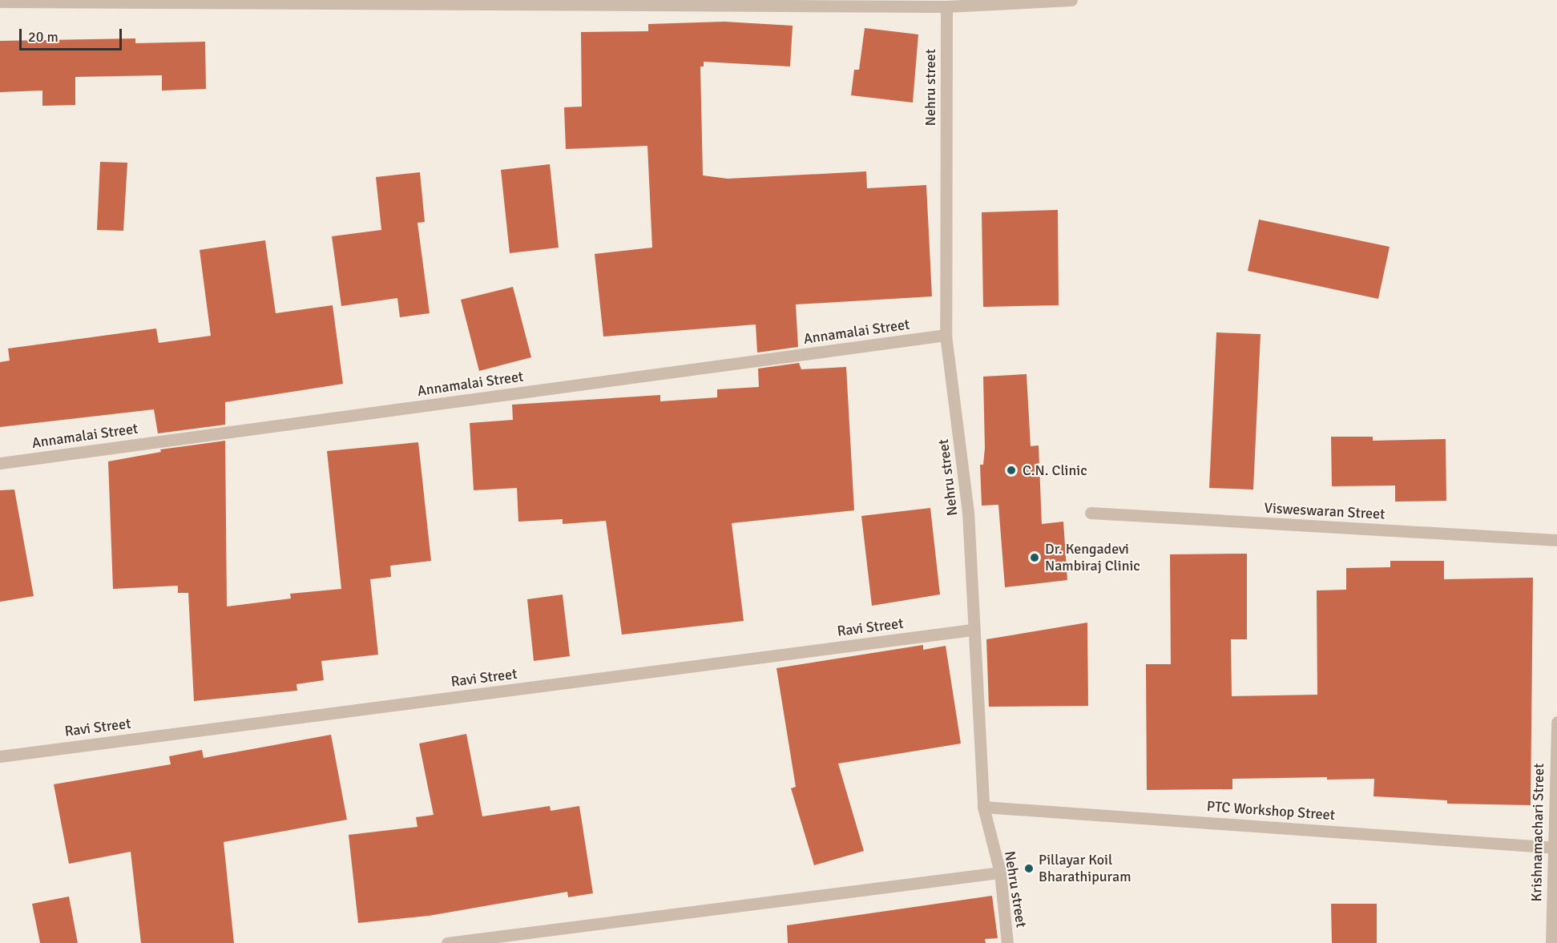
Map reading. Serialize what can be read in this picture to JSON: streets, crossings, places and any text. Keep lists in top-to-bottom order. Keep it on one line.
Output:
{"streets":{"street":["Nehru street","Annamalai Street","Visweswaran Street","Ravi Street","PTC Workshop Street","Krishnamachari Street"]},"crossings":[["Nehru street","Annamalai Street"],["Nehru street","Ravi Street"],["Nehru street","PTC Workshop Street"],["PTC Workshop Street","Krishnamachari Street"]],"places":["C.N. Clinic","Dr. Kengadevi Nambiraj Clinic","Pillayar Koil Bharathipuram"],"scale_bar":"20 m"}
